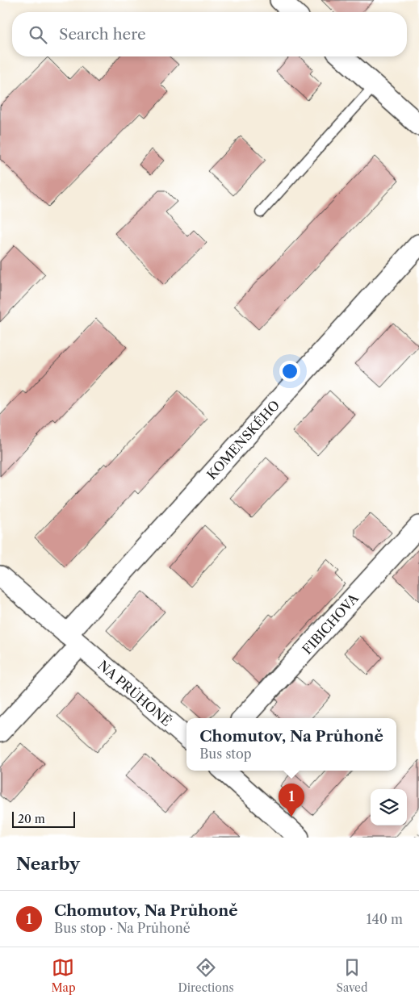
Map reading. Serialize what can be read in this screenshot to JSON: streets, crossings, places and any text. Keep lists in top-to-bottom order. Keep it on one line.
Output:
{"streets":{"street":["KOMENSKÉHO","FIBICHOVA","NA PRŮHONĚ"]},"crossings":[["KOMENSKÉHO","NA PRŮHONĚ"]],"scale_bar":"20 m","page":{"search":"Search here","popup":["Chomutov, Na Průhoně","Bus stop"],"pins":"1","scale":"20 m","heading":"Nearby","list":[{"mark":"1","name":"Chomutov, Na Průhoně","note":"Bus stop · Na Průhoně","value":"140 m"}],"nav":["Map","Directions","Saved"]}}
